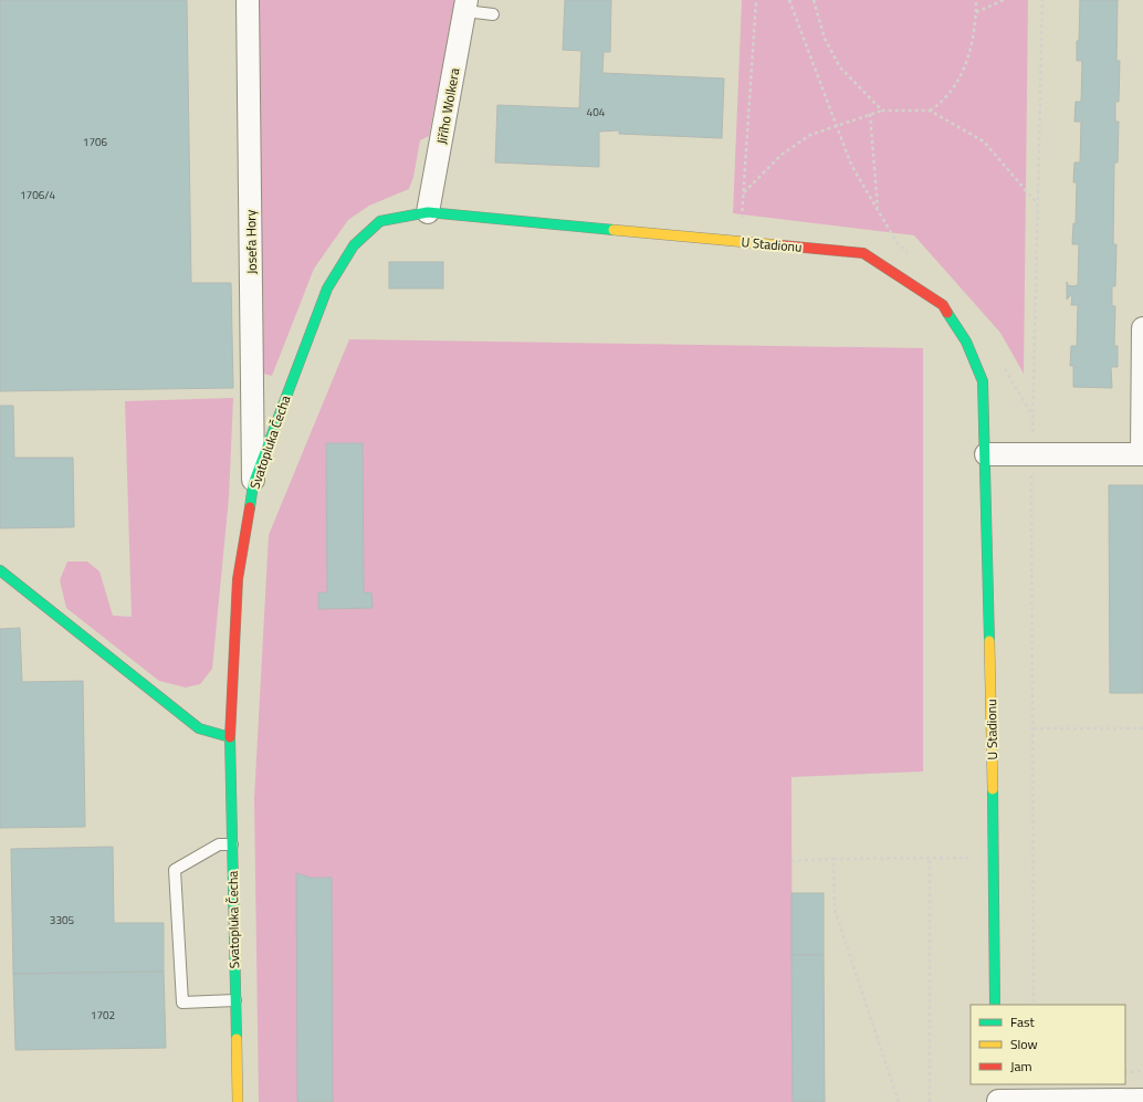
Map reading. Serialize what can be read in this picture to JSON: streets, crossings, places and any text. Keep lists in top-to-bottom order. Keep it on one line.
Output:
{"streets":{"street":["Jiřího Wolkera","Josefa Hory","U Stadionu","Svatopluka Čecha"]},"crossings":[["Jiřího Wolkera","U Stadionu"],["Jiřího Wolkera","Svatopluka Čecha"],["Josefa Hory","Svatopluka Čecha"],["U Stadionu","Svatopluka Čecha"]],"house_numbers":["404","1706","1706/4","3305","1702"],"legend":["Fast","Slow","Jam"]}
